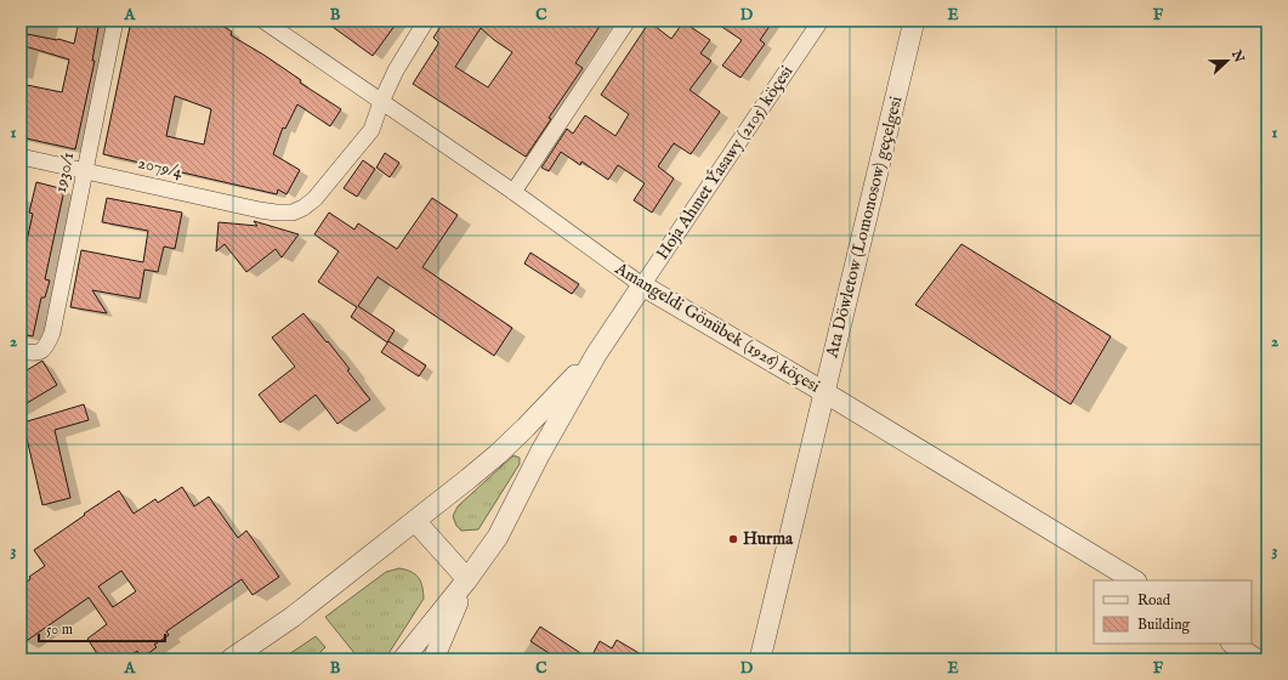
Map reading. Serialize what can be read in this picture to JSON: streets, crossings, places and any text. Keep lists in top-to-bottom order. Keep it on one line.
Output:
{"streets":{"street":["Hoja Ahmet Ýasawy (2105) köçesi","2079/4","1930/1","Ata Döwletow (Lomonosow) geçelgesi","Amangeldi Gönübek (1926) köçesi"]},"crossings":[["Hoja Ahmet Ýasawy (2105) köçesi","Amangeldi Gönübek (1926) köçesi"],["2079/4","1930/1"],["2079/4","Amangeldi Gönübek (1926) köçesi"],["Ata Döwletow (Lomonosow) geçelgesi","Amangeldi Gönübek (1926) köçesi"]],"places":["Hurma"],"legend":["Road","Building"],"scale_bar":"50 m","north":"right","grid":{"columns":["A","B","C","D","E","F"],"rows":["1","2","3"]}}
